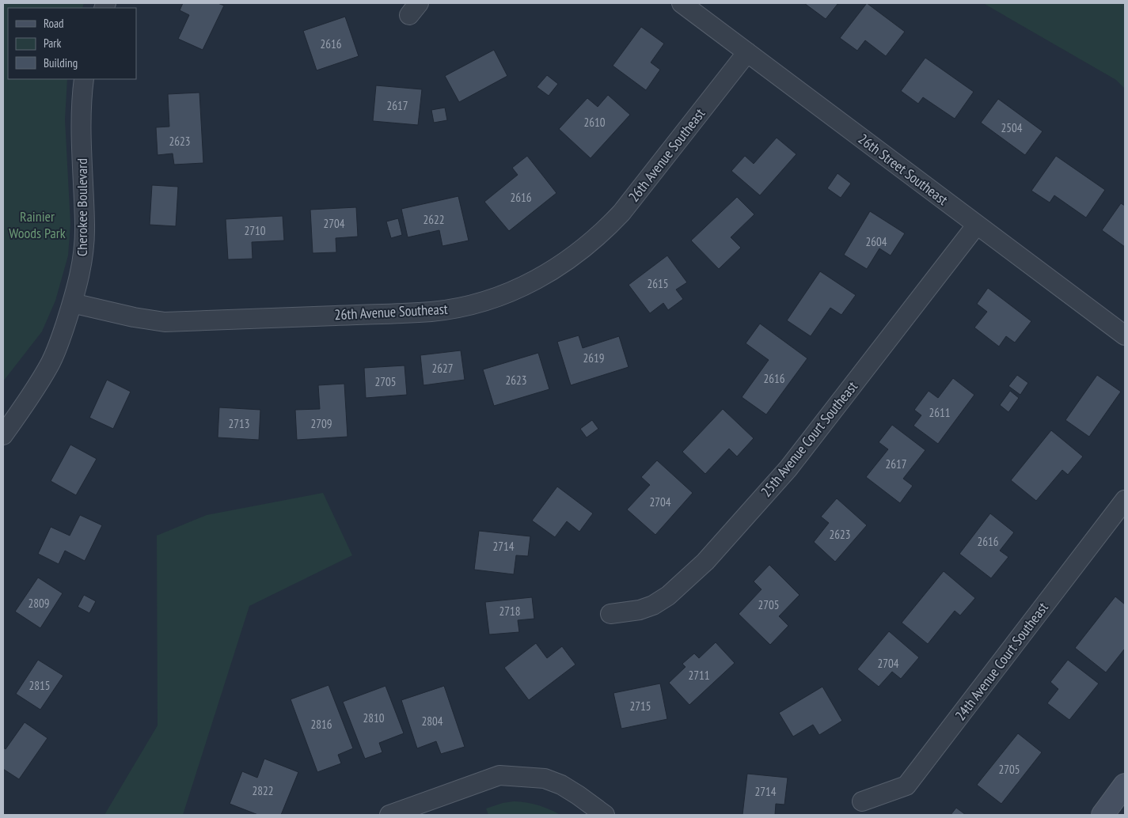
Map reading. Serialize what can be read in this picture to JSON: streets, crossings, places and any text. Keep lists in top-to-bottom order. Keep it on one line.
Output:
{"streets":{"street":["26th Avenue Southeast","26th Street Southeast","Cherokee Boulevard","25th Avenue Court Southeast","24th Avenue Court Southeast"]},"crossings":[["26th Avenue Southeast","26th Street Southeast"],["26th Avenue Southeast","Cherokee Boulevard"],["26th Street Southeast","25th Avenue Court Southeast"]],"parks":["Rainier Woods Park"],"house_numbers":["2616","2617","2610","2504","2623","2616","2622","2704","2710","2604","2615","2619","2627","2616","2623","2705","2611","2713","2709","2617","2704","2623","2616","2714","2809","2705","2718","2704","2711","2815","2715","2810","2804","2816","2705","2822","2714"],"legend":["Road","Park","Building"]}
